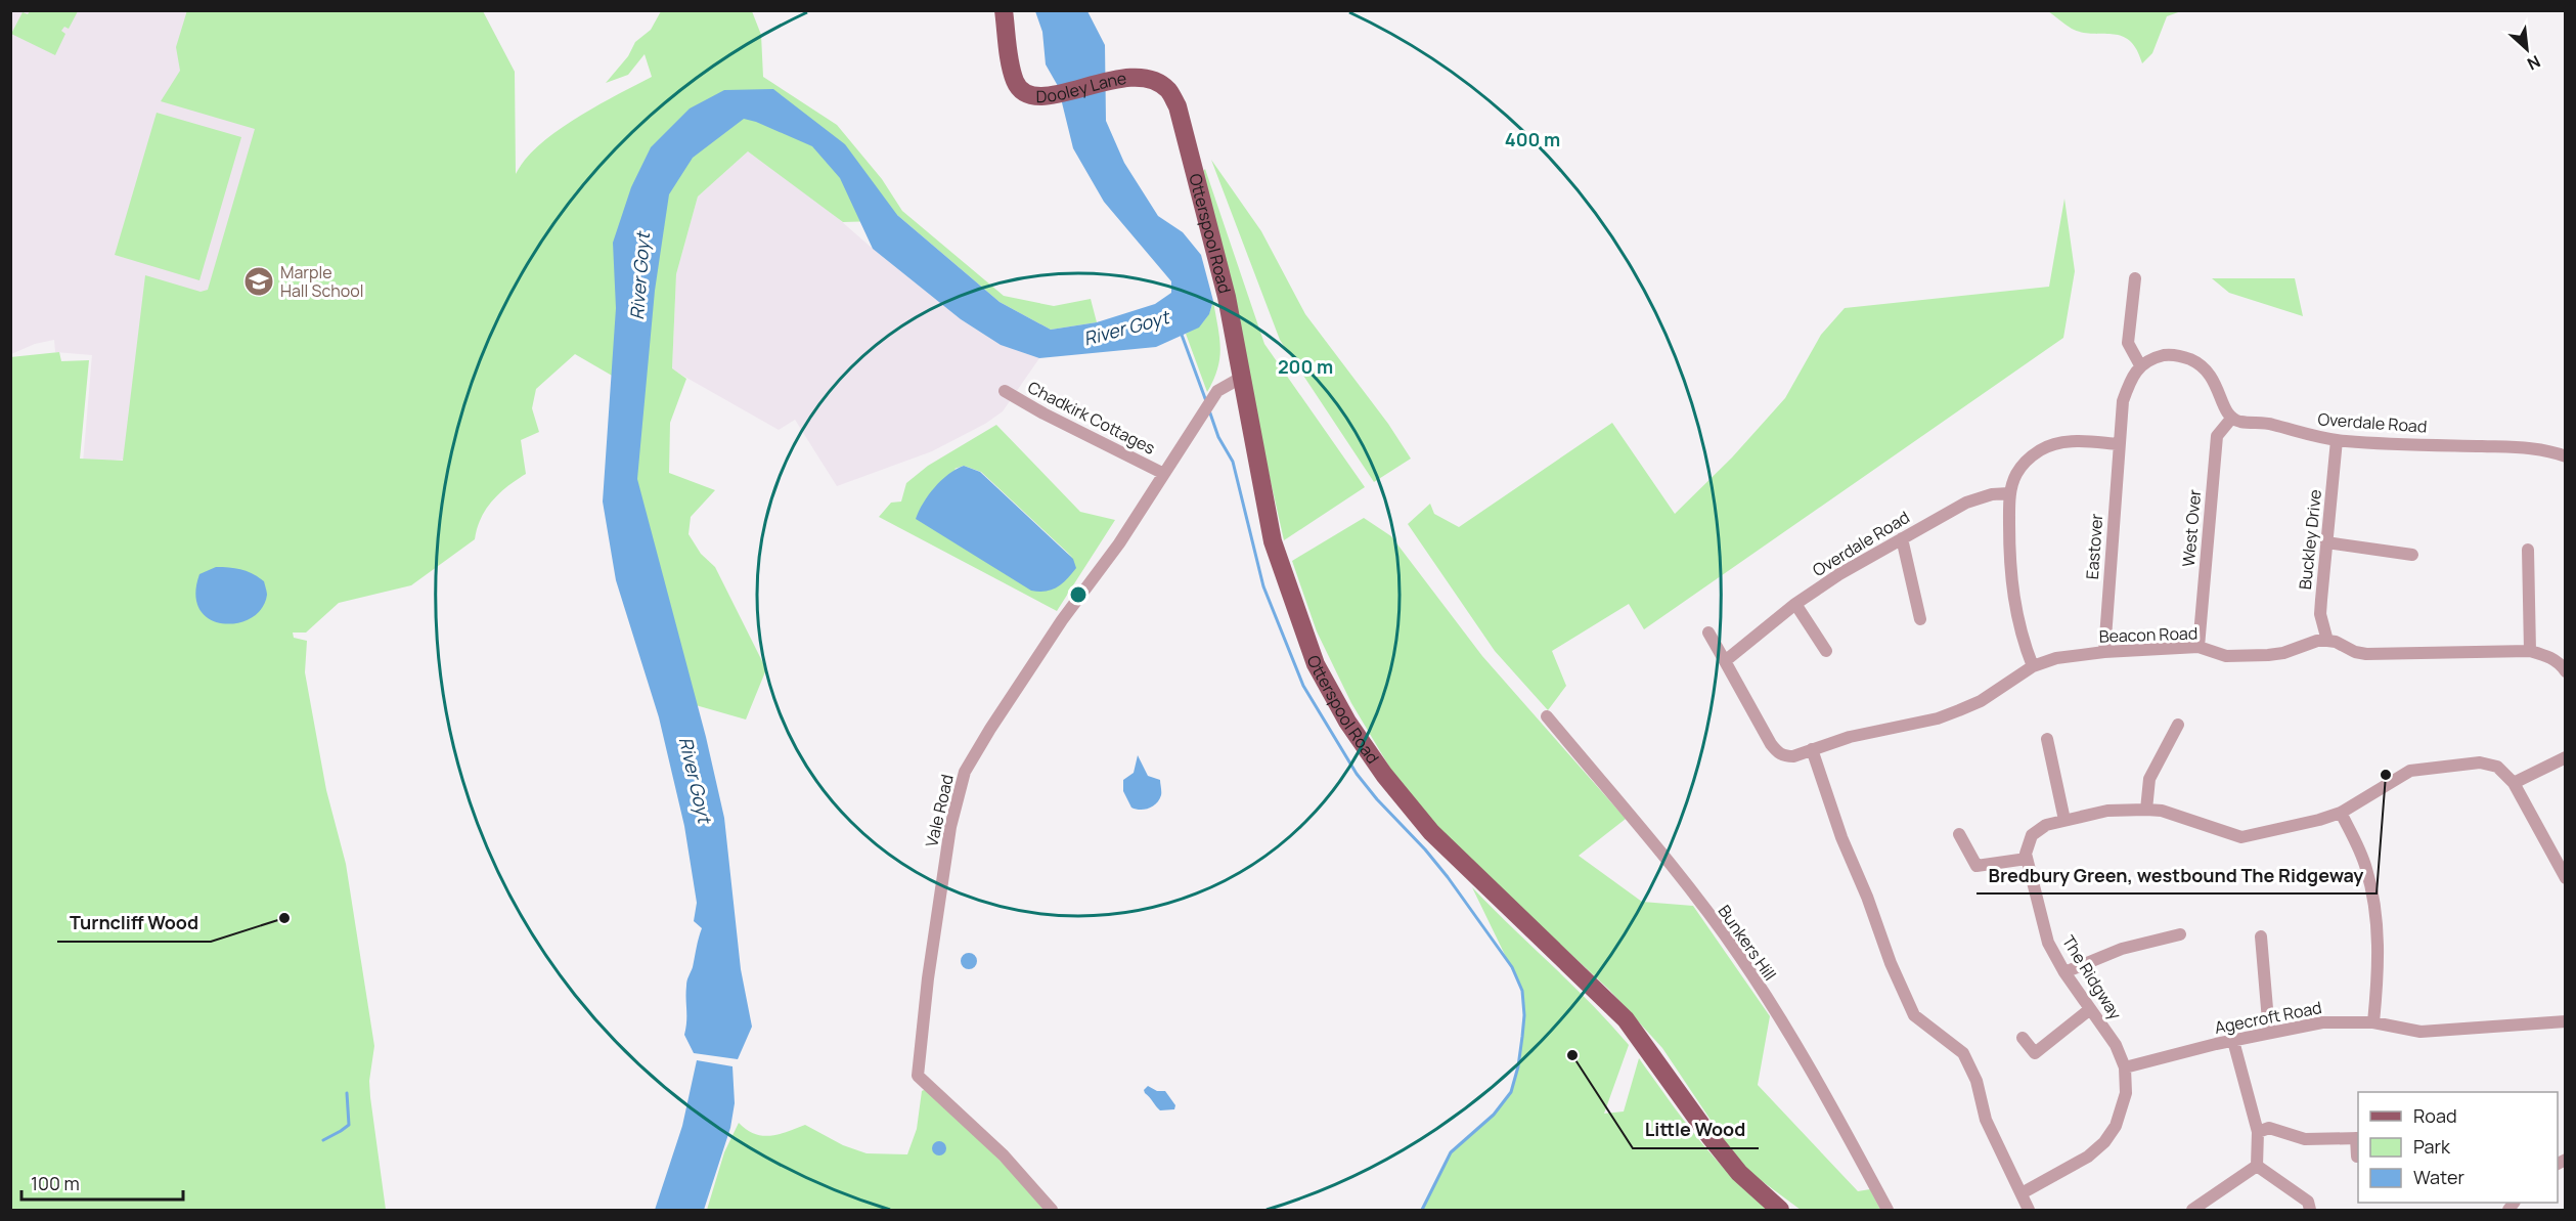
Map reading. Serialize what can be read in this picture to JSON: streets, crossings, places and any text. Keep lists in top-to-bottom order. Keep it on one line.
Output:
{"streets":{"main road":["Dooley Lane","Otterspool Road"],"street":["Chadkirk Cottages","Overdale Road","West Over","Buckley Drive","Eastover","Beacon Road","Vale Road","Bunkers Hill","The Ridgway","Agecroft Road"]},"crossings":[["Dooley Lane","Otterspool Road"],["Otterspool Road","Vale Road"],["Chadkirk Cottages","Vale Road"],["Overdale Road","West Over"],["Overdale Road","Buckley Drive"],["West Over","Beacon Road"],["Buckley Drive","Beacon Road"],["Eastover","Beacon Road"],["The Ridgway","Agecroft Road"]],"water":["River Goyt"],"places":{"school or university":["Marple Hall School"],"other":["Bredbury Green, westbound The Ridgeway","Turncliff Wood","Little Wood"]},"legend":["Road","Park","Water"],"scale_bar":"100 m","north":"bottom right","rings":["400 m","200 m"]}
